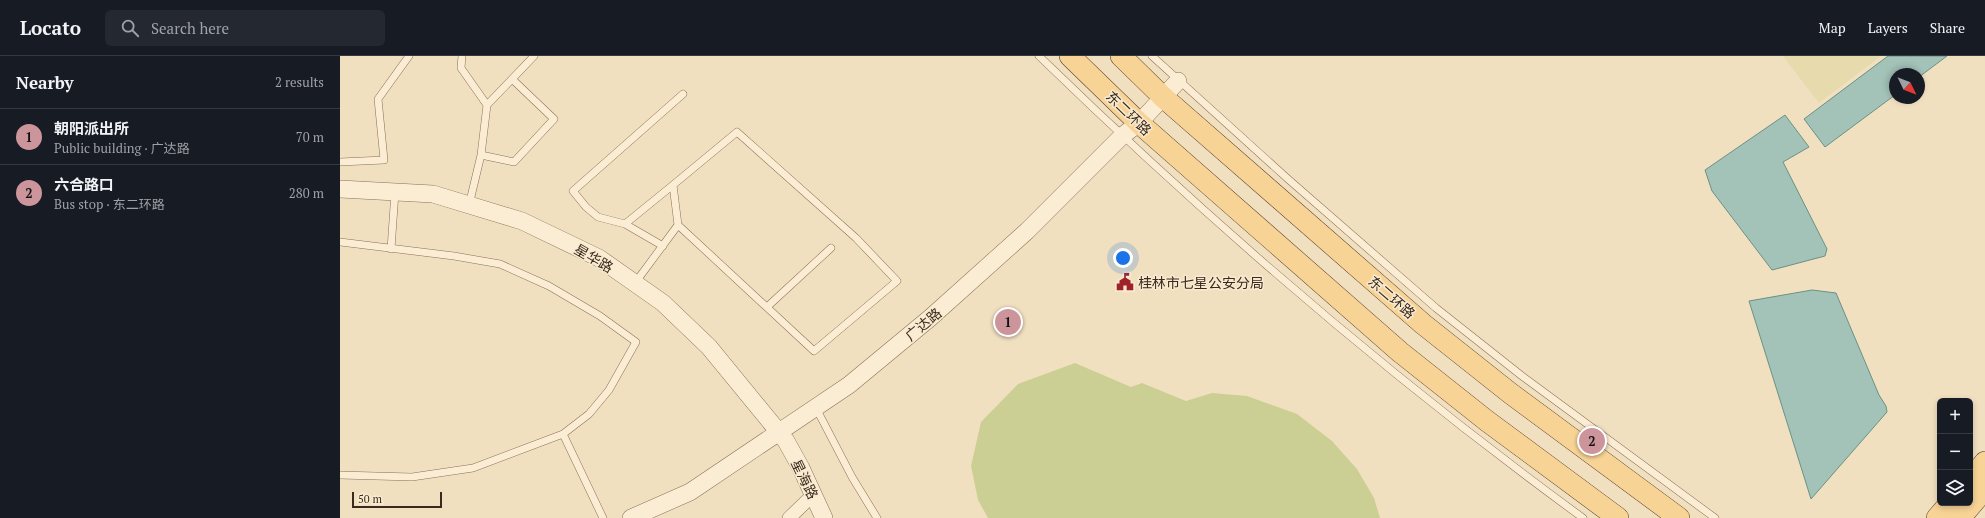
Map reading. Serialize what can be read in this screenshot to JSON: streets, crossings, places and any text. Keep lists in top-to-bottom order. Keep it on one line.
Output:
{"streets":{"main road":["东二环路"],"street":["星华路","广达路","星海路"]},"crossings":[["东二环路","广达路"],["星华路","广达路"],["星华路","星海路"],["广达路","星海路"]],"places":{"public building":["桂林市七星公安分局"]},"scale_bar":"50 m","north":"bottom right","page":{"header":"Locato","search":"Search here","nav":["Map","Layers","Share"],"heading":["Nearby","2 results"],"list":[{"mark":"1","name":"朝阳派出所","note":"Public building · 广达路","value":"70 m"},{"mark":"2","name":"六合路口","note":"Bus stop · 东二环路","value":"280 m"}],"pins":["1","2"],"map_buttons":["+","−"],"scale":"50 m"}}
